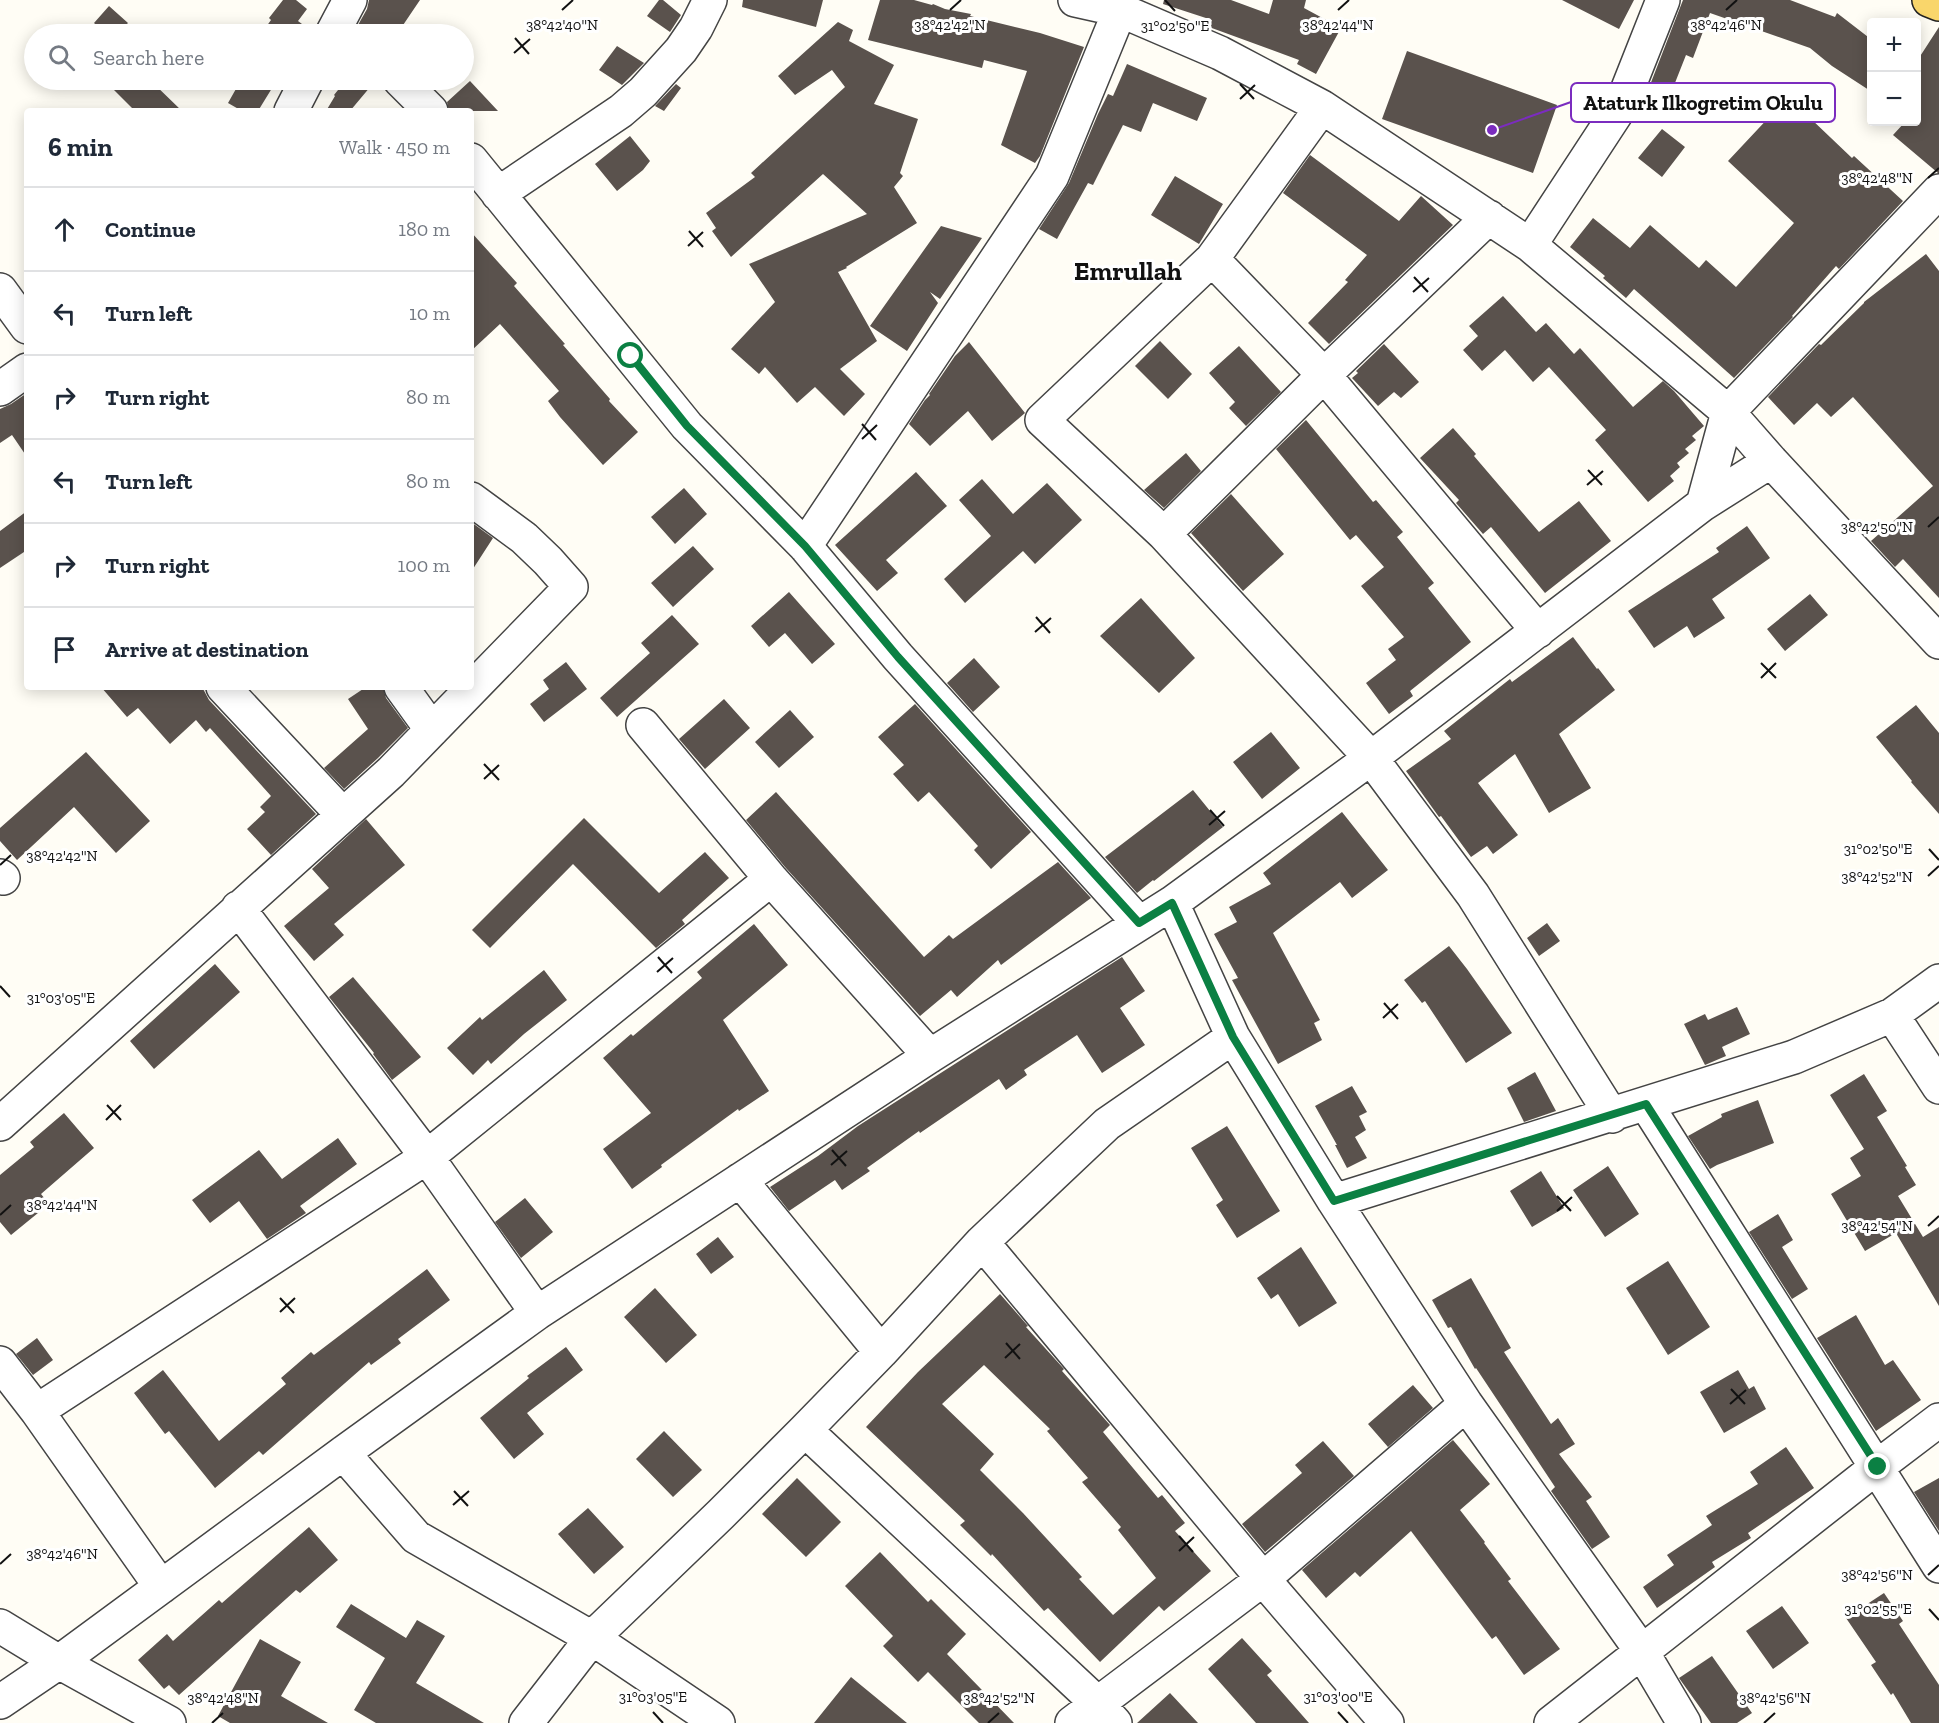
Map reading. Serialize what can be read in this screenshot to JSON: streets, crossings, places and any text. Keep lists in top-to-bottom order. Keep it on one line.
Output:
{"districts":["Emrullah"],"places":["Ataturk Ilkogretim Okulu"],"page":{"map_buttons":["+","−"],"search":"Search here","heading":["6 min","Walk · 450 m"],"list":[["Continue","180 m"],["Turn left","10 m"],["Turn right","80 m"],["Turn left","80 m"],["Turn right","100 m"],"Arrive at destination"]},"coordinates":["38°42'40\"N","38°42'42\"N","38°42'44\"N","38°42'46\"N","31°02'50\"E","38°42'48\"N","38°42'50\"N","38°42'52\"N","31°03'05\"E","38°42'54\"N","38°42'56\"N","31°02'55\"E","31°03'00\"E"]}
